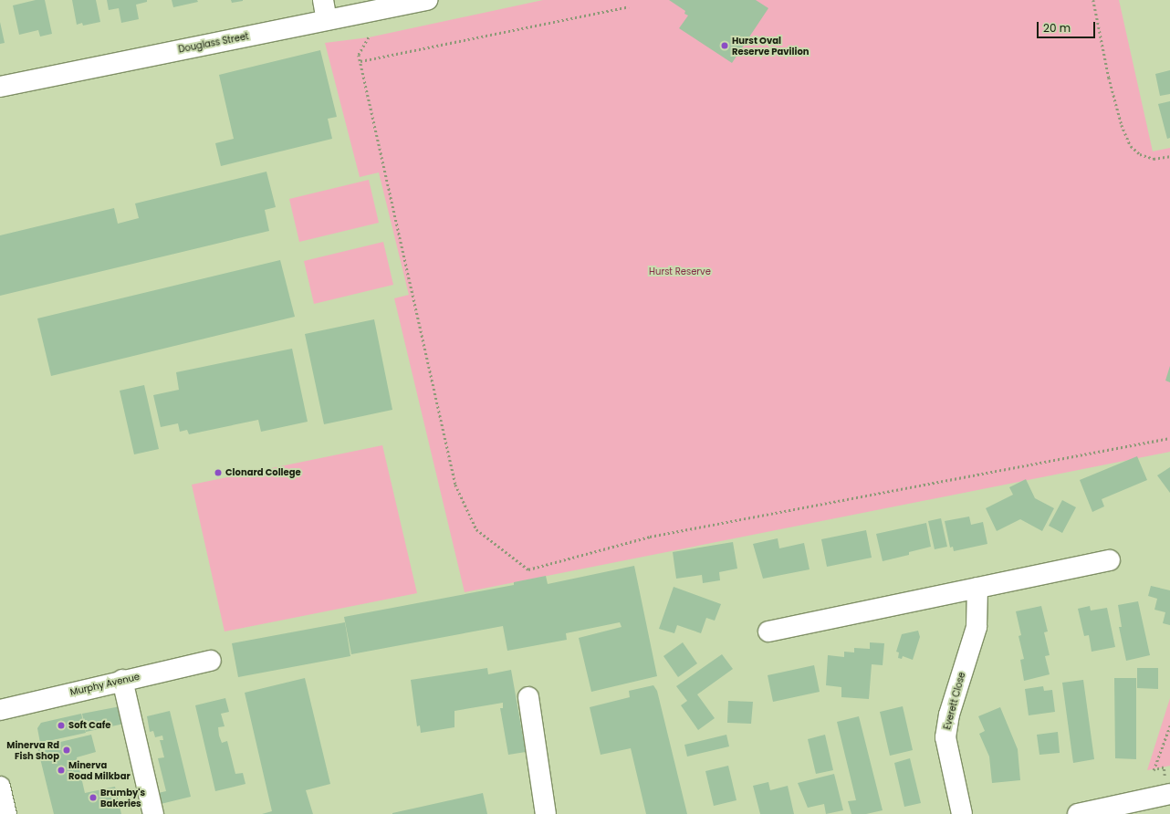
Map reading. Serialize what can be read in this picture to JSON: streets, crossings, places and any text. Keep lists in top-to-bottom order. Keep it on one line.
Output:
{"streets":{"street":["Douglass Street","Murphy Avenue","Everett Close"]},"parks":["Hurst Reserve"],"places":["Hurst Oval Reserve Pavilion","Clonard College","Soft Cafe","Minerva Rd Fish Shop","Minerva Road Milkbar","Brumby's Bakeries"],"scale_bar":"20 m"}
